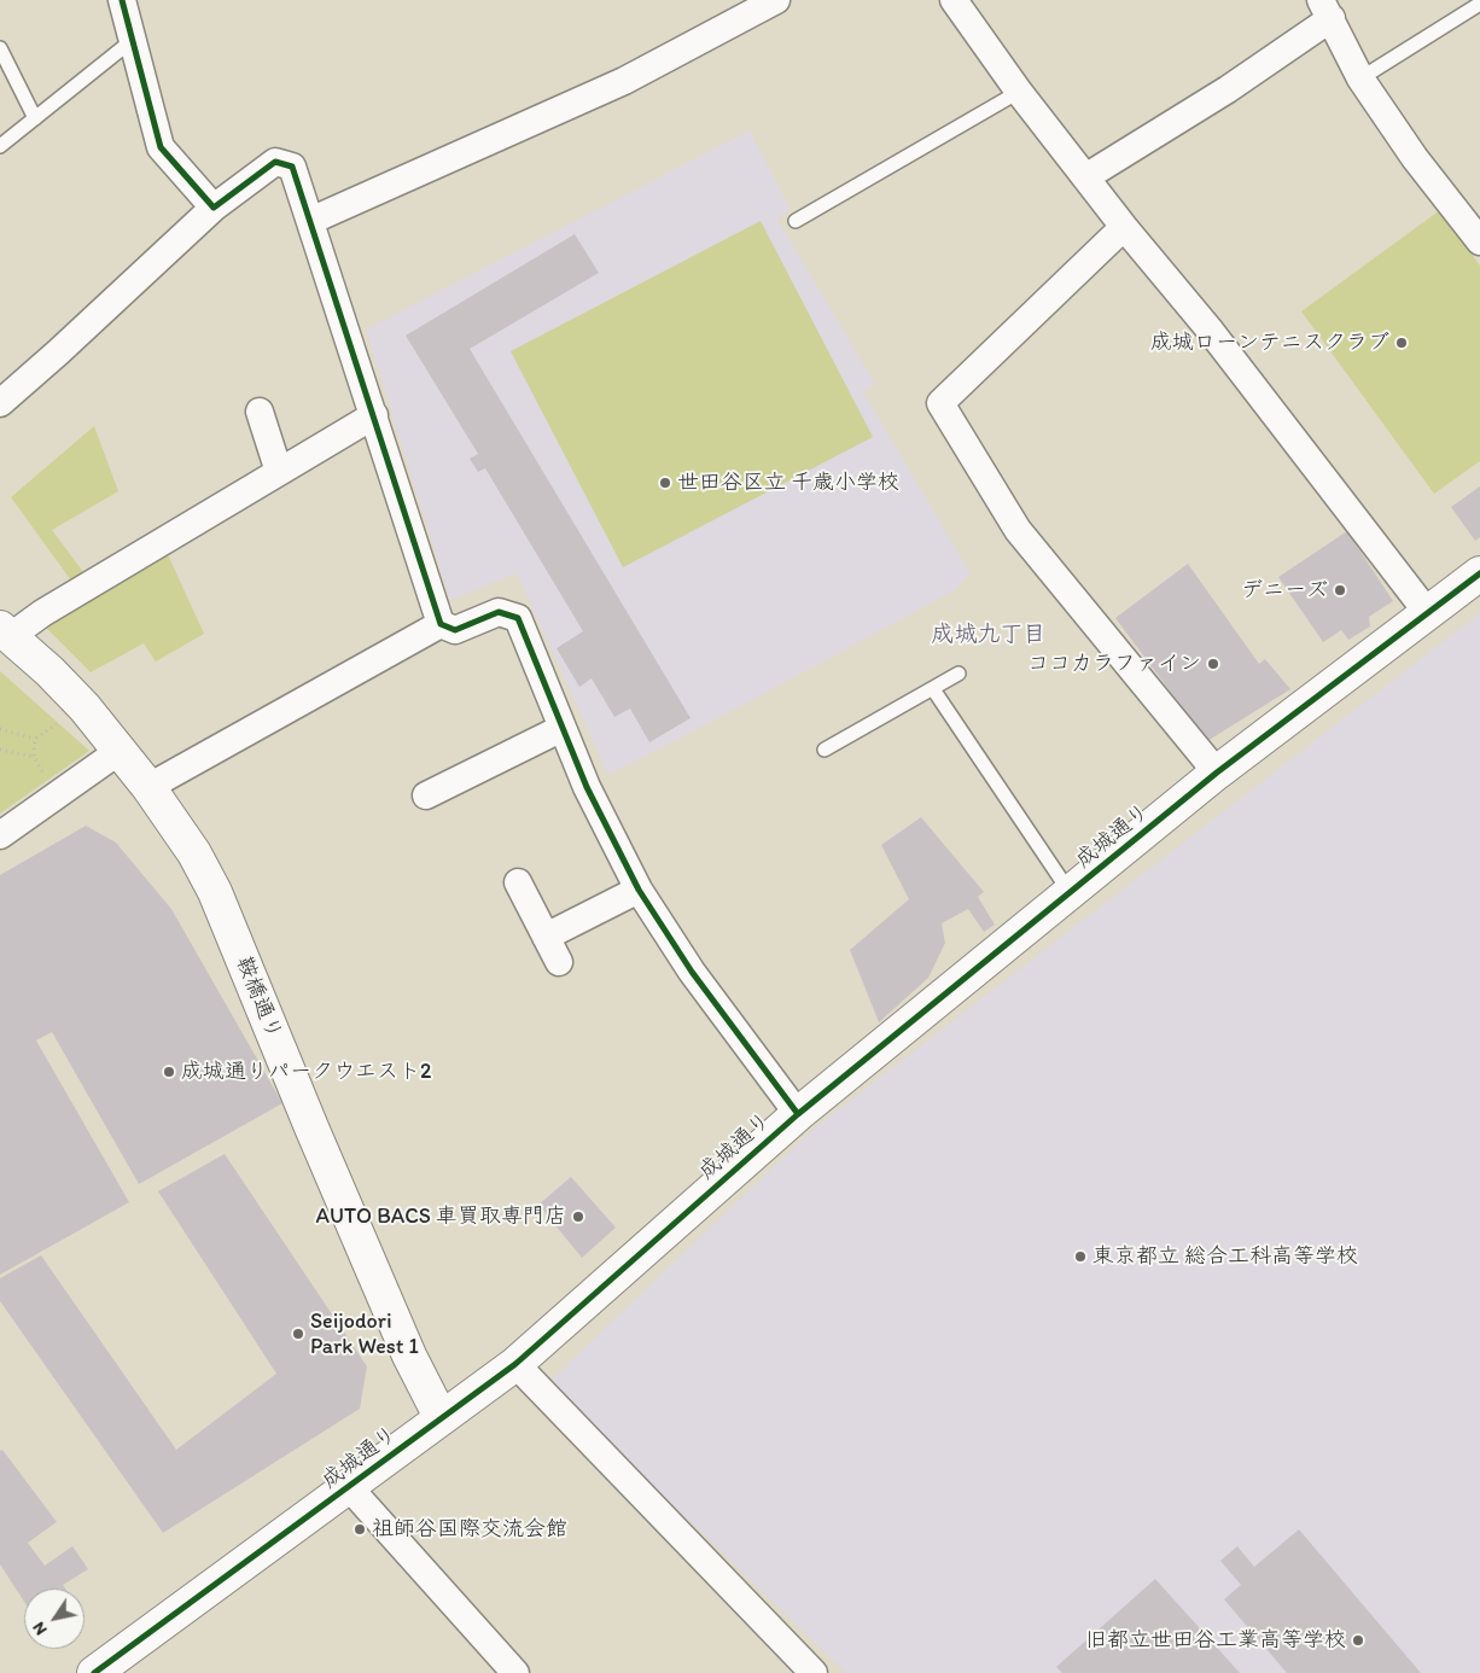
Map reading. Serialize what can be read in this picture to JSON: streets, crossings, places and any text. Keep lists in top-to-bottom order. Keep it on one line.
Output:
{"streets":{"street":["成城通り","鞍橋通り"]},"crossings":[["成城通り","鞍橋通り"]],"districts":["成城九丁目"],"places":["成城ローンテニスクラブ","世田谷区立 千歳小学校","デニーズ","ココカラファイン","成城通りパークウエスト2","AUTO BACS 車買取専門店","東京都立 総合工科高等学校","Seijodori Park West 1","祖師谷国際交流会館","旧都立世田谷工業高等学校"],"north":"bottom left"}
